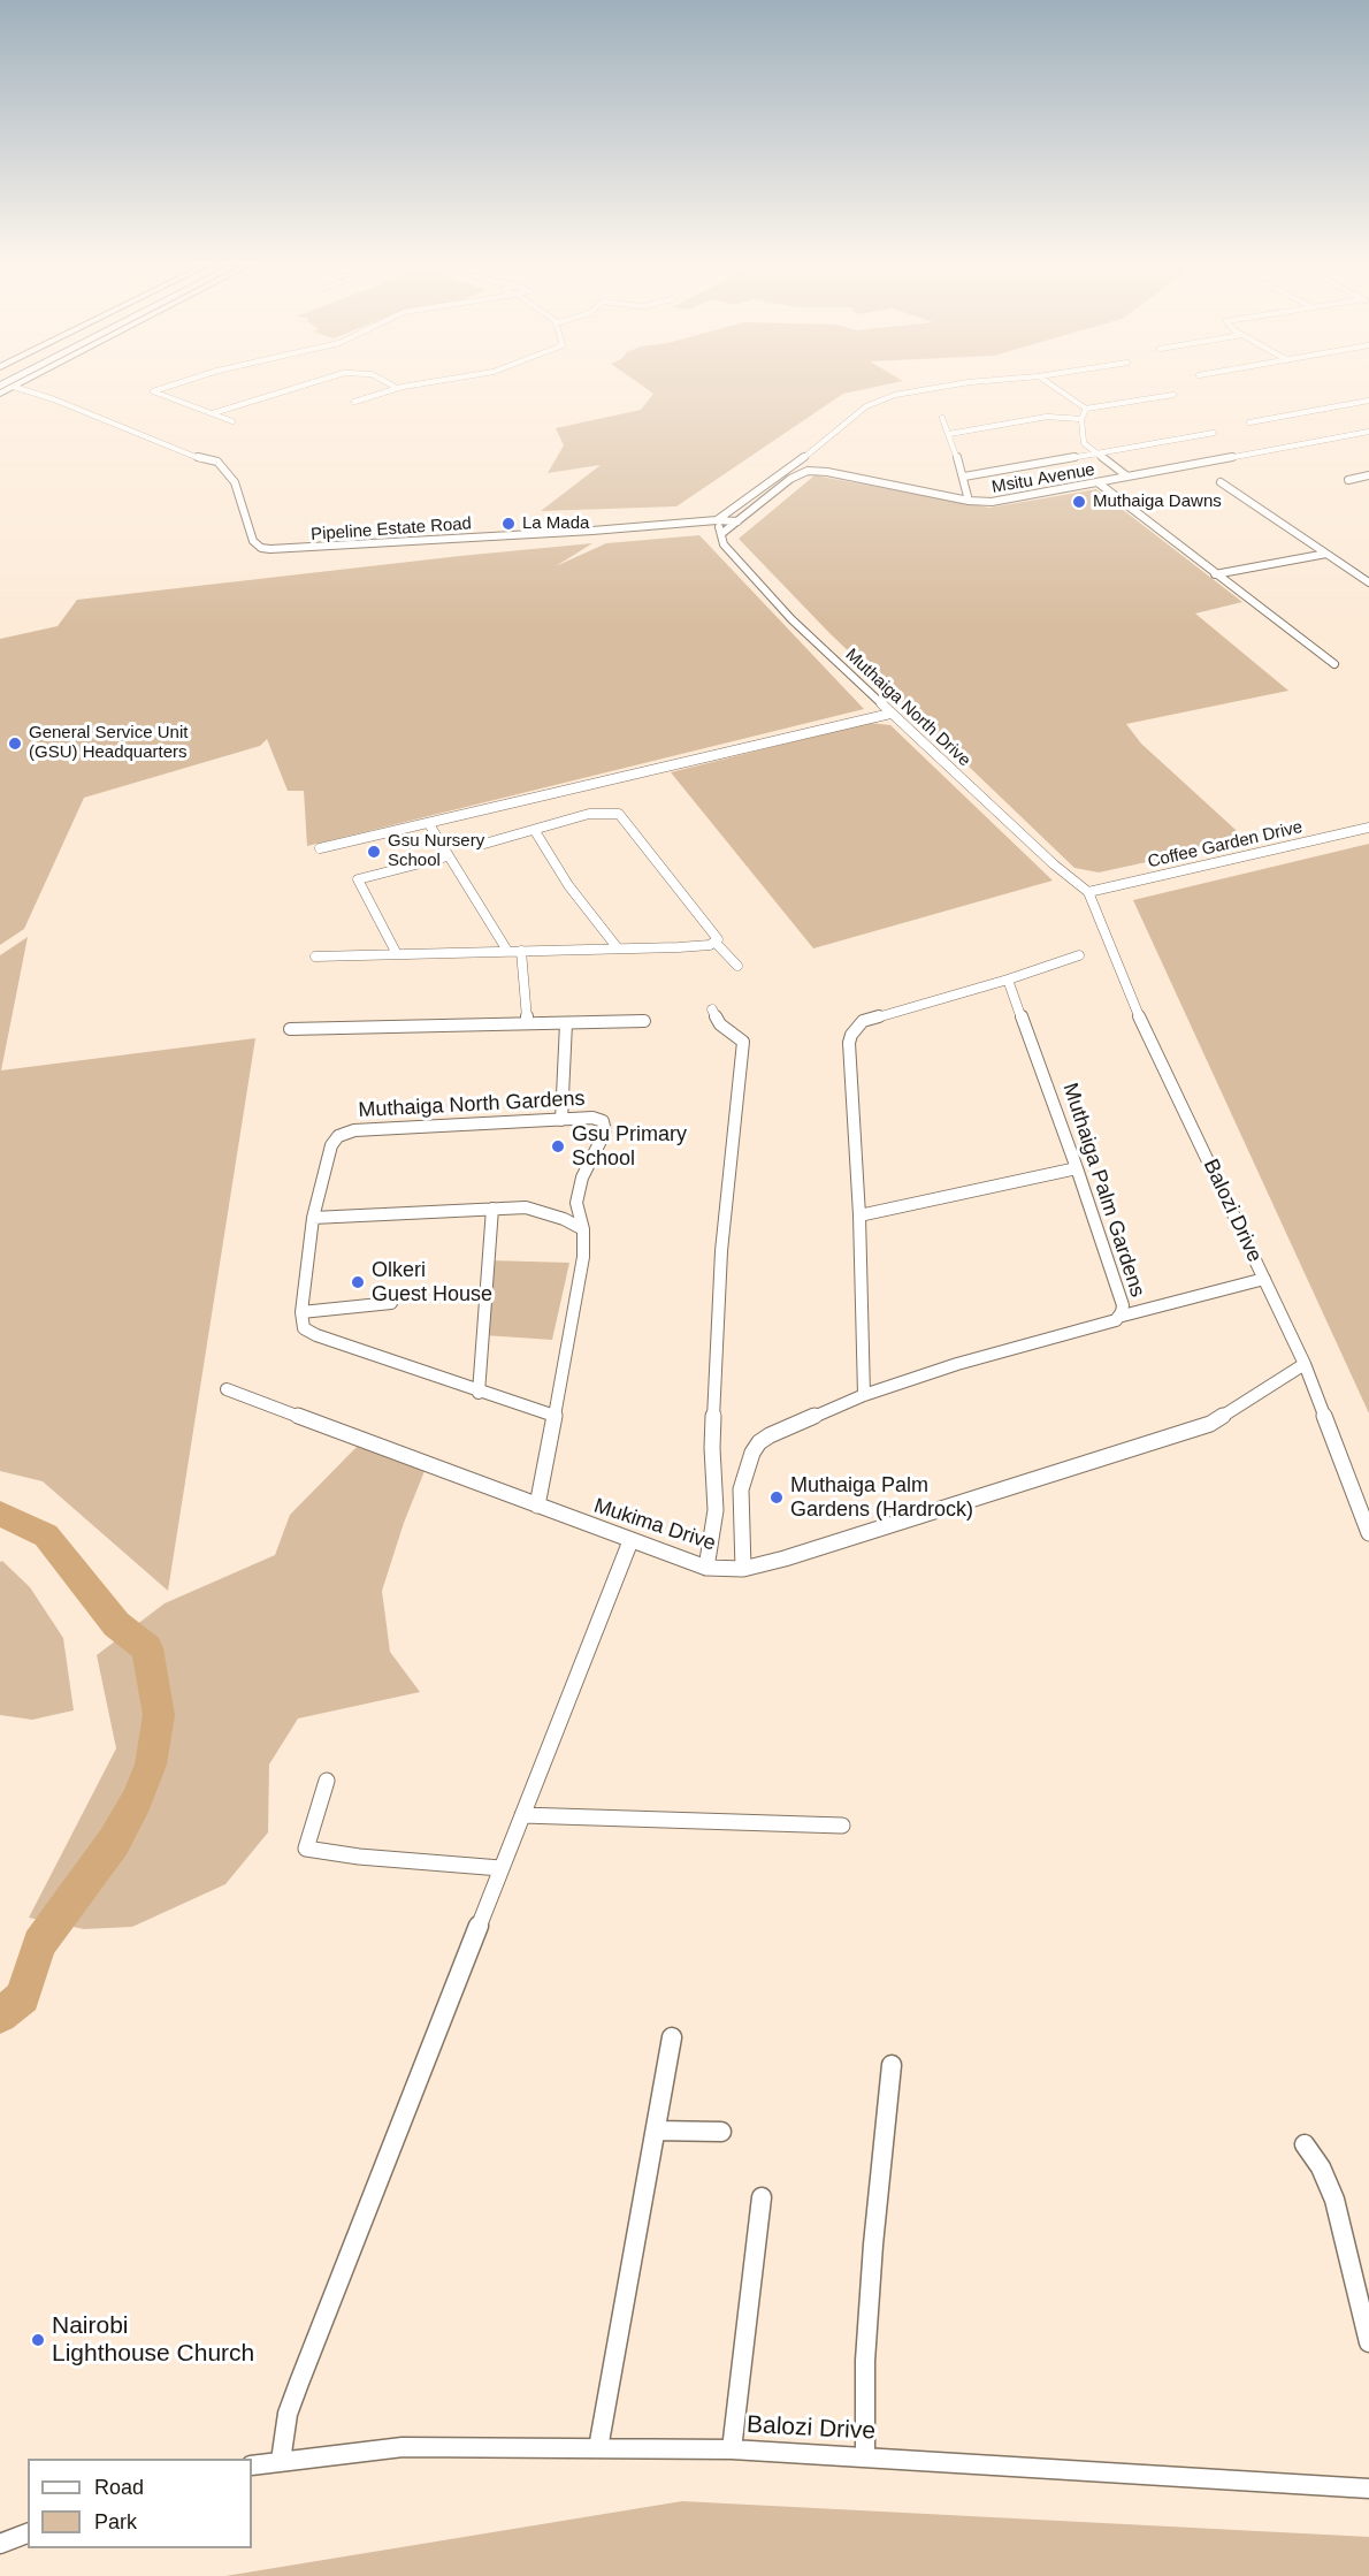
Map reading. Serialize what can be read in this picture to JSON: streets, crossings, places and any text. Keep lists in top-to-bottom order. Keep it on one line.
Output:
{"streets":{"street":["Msitu Avenue","Pipeline Estate Road","Muthaiga North Drive","Coffee Garden Drive","Muthaiga North Gardens","Muthaiga Palm Gardens","Balozi Drive","Mukima Drive"]},"crossings":[["Msitu Avenue","Pipeline Estate Road"],["Muthaiga North Drive","Coffee Garden Drive"],["Muthaiga North Drive","Balozi Drive"],["Coffee Garden Drive","Balozi Drive"],["Muthaiga North Gardens","Mukima Drive"],["Muthaiga Palm Gardens","Mukima Drive"],["Balozi Drive","Mukima Drive"]],"places":["Muthaiga Dawns","La Mada","General Service Unit (GSU) Headquarters","Gsu Nursery School","Gsu Primary School","Olkeri Guest House","Muthaiga Palm Gardens (Hardrock)","Nairobi Lighthouse Church"],"legend":["Road","Park"]}
